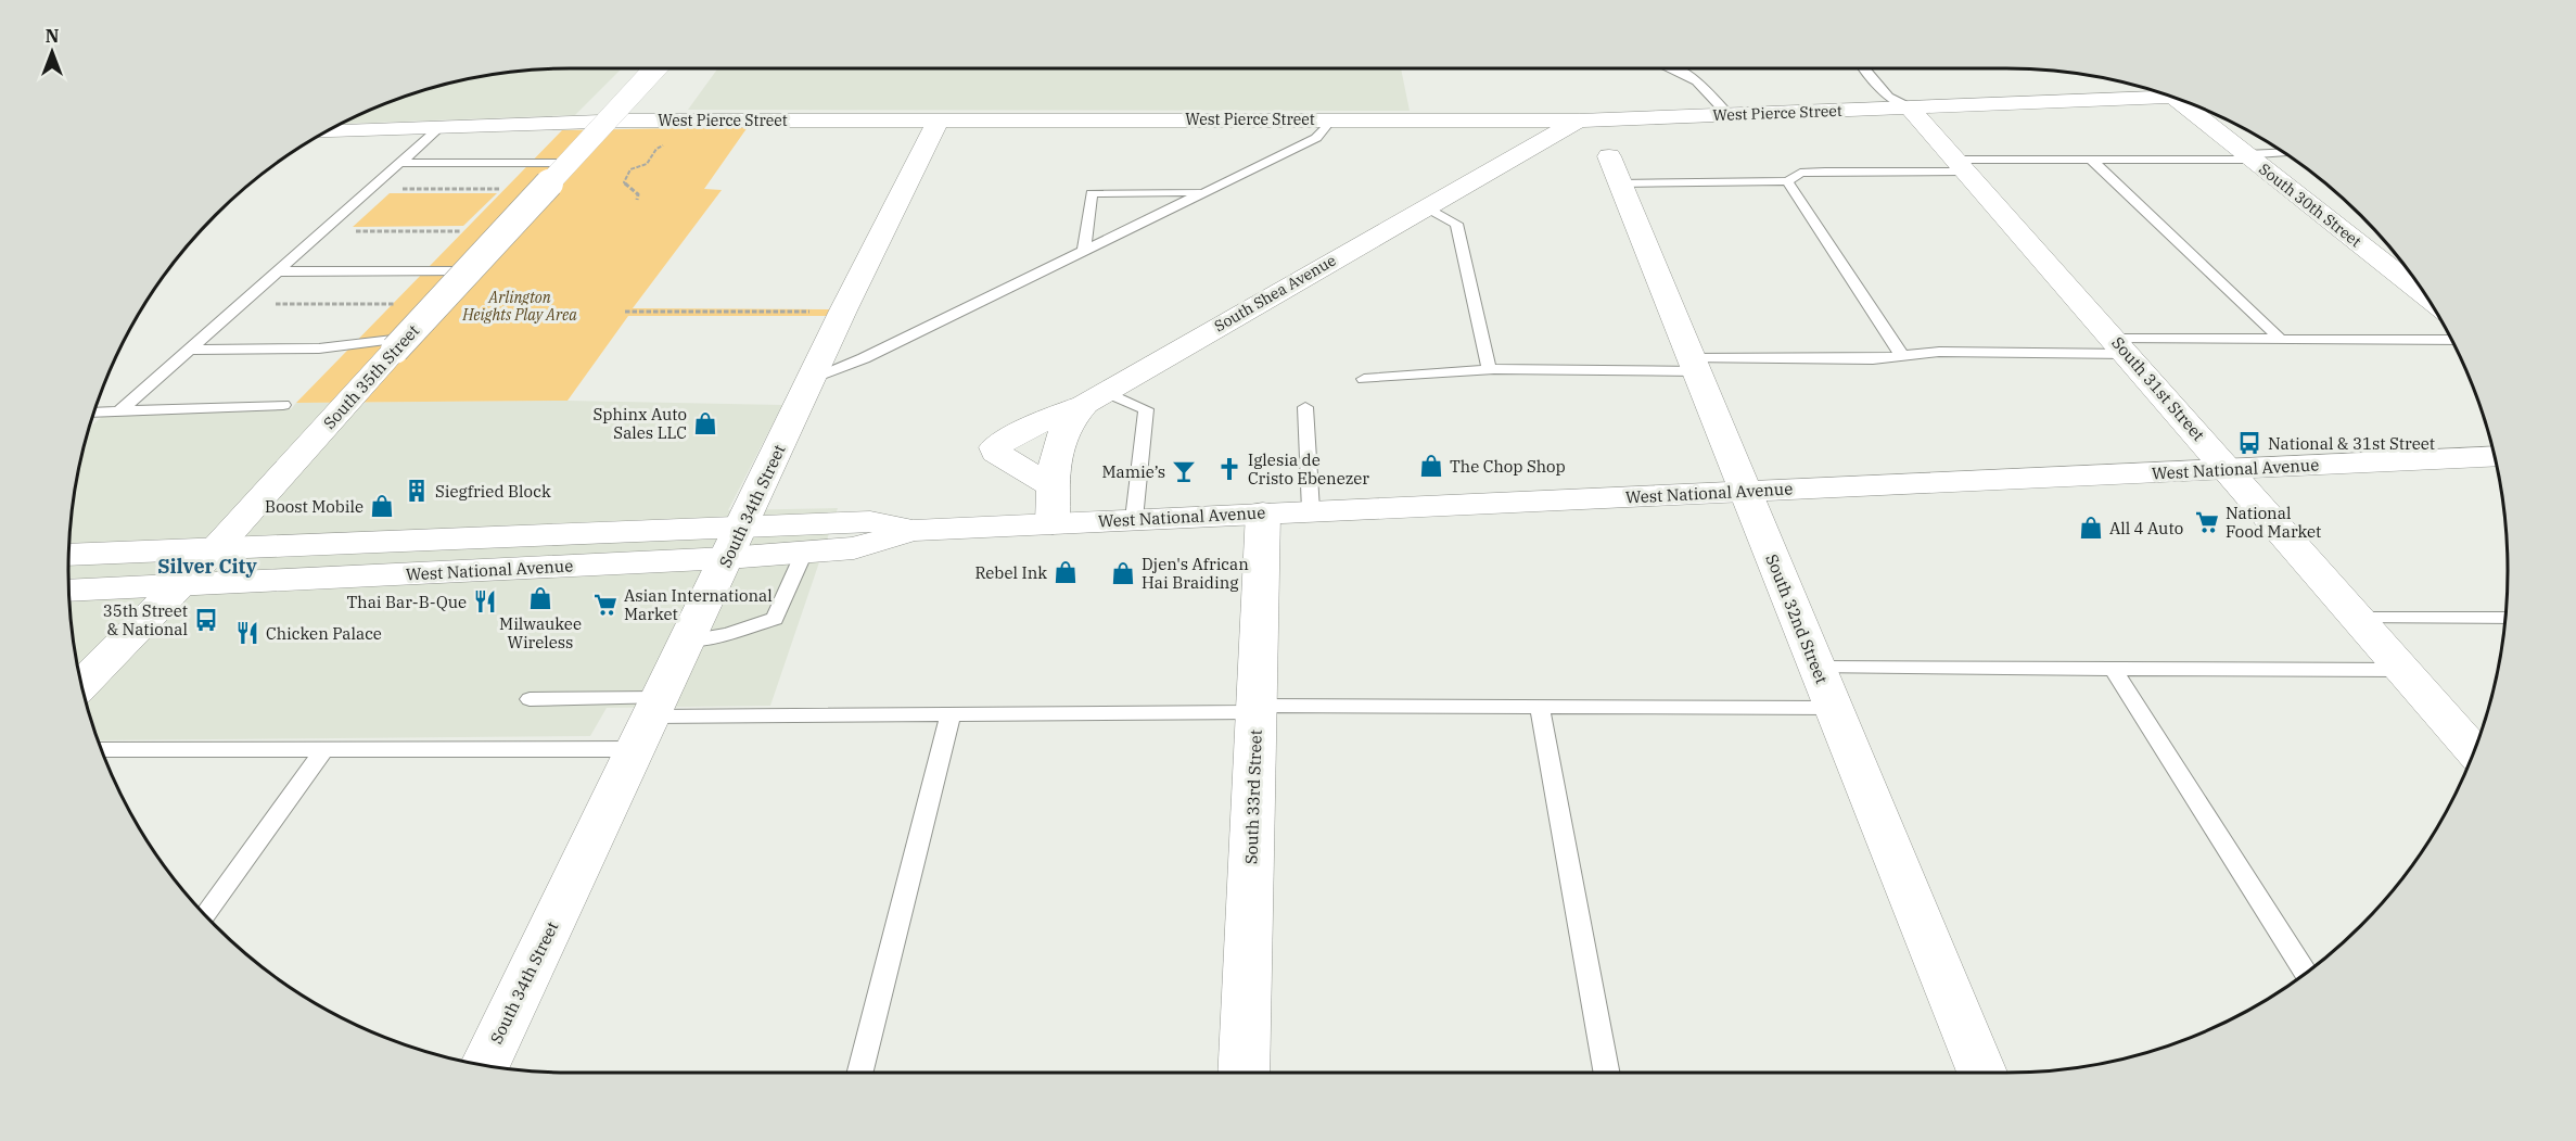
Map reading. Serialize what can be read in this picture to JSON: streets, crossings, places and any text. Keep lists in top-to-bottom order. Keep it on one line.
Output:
{"streets":{"street":["West Pierce Street","South 30th Street","South Shea Avenue","South 35th Street","South 31st Street","West National Avenue","South 34th Street","South 32nd Street","South 33rd Street"]},"crossings":[["West Pierce Street","South Shea Avenue"],["West Pierce Street","South 31st Street"],["West Pierce Street","South 34th Street"],["South Shea Avenue","West National Avenue"],["South 35th Street","West National Avenue"],["South 31st Street","West National Avenue"],["West National Avenue","South 34th Street"],["West National Avenue","South 32nd Street"],["West National Avenue","South 33rd Street"]],"districts":["Silver City"],"parks":["Arlington Heights Play Area"],"places":{"shop":["Sphinx Auto Sales LLC","The Chop Shop","Boost Mobile","All 4 Auto","Rebel Ink","Djen's African Hai Braiding","Milwaukee Wireless"],"bus stop":["National & 31st Street","35th Street & National"],"church":["Iglesia de Cristo Ebenezer"],"bar":["Mamie’s"],"building":["Siegfried Block"],"supermarket":["National Food Market","Asian International Market"],"restaurant":["Thai Bar-B-Que","Chicken Palace"]},"north":"top"}
